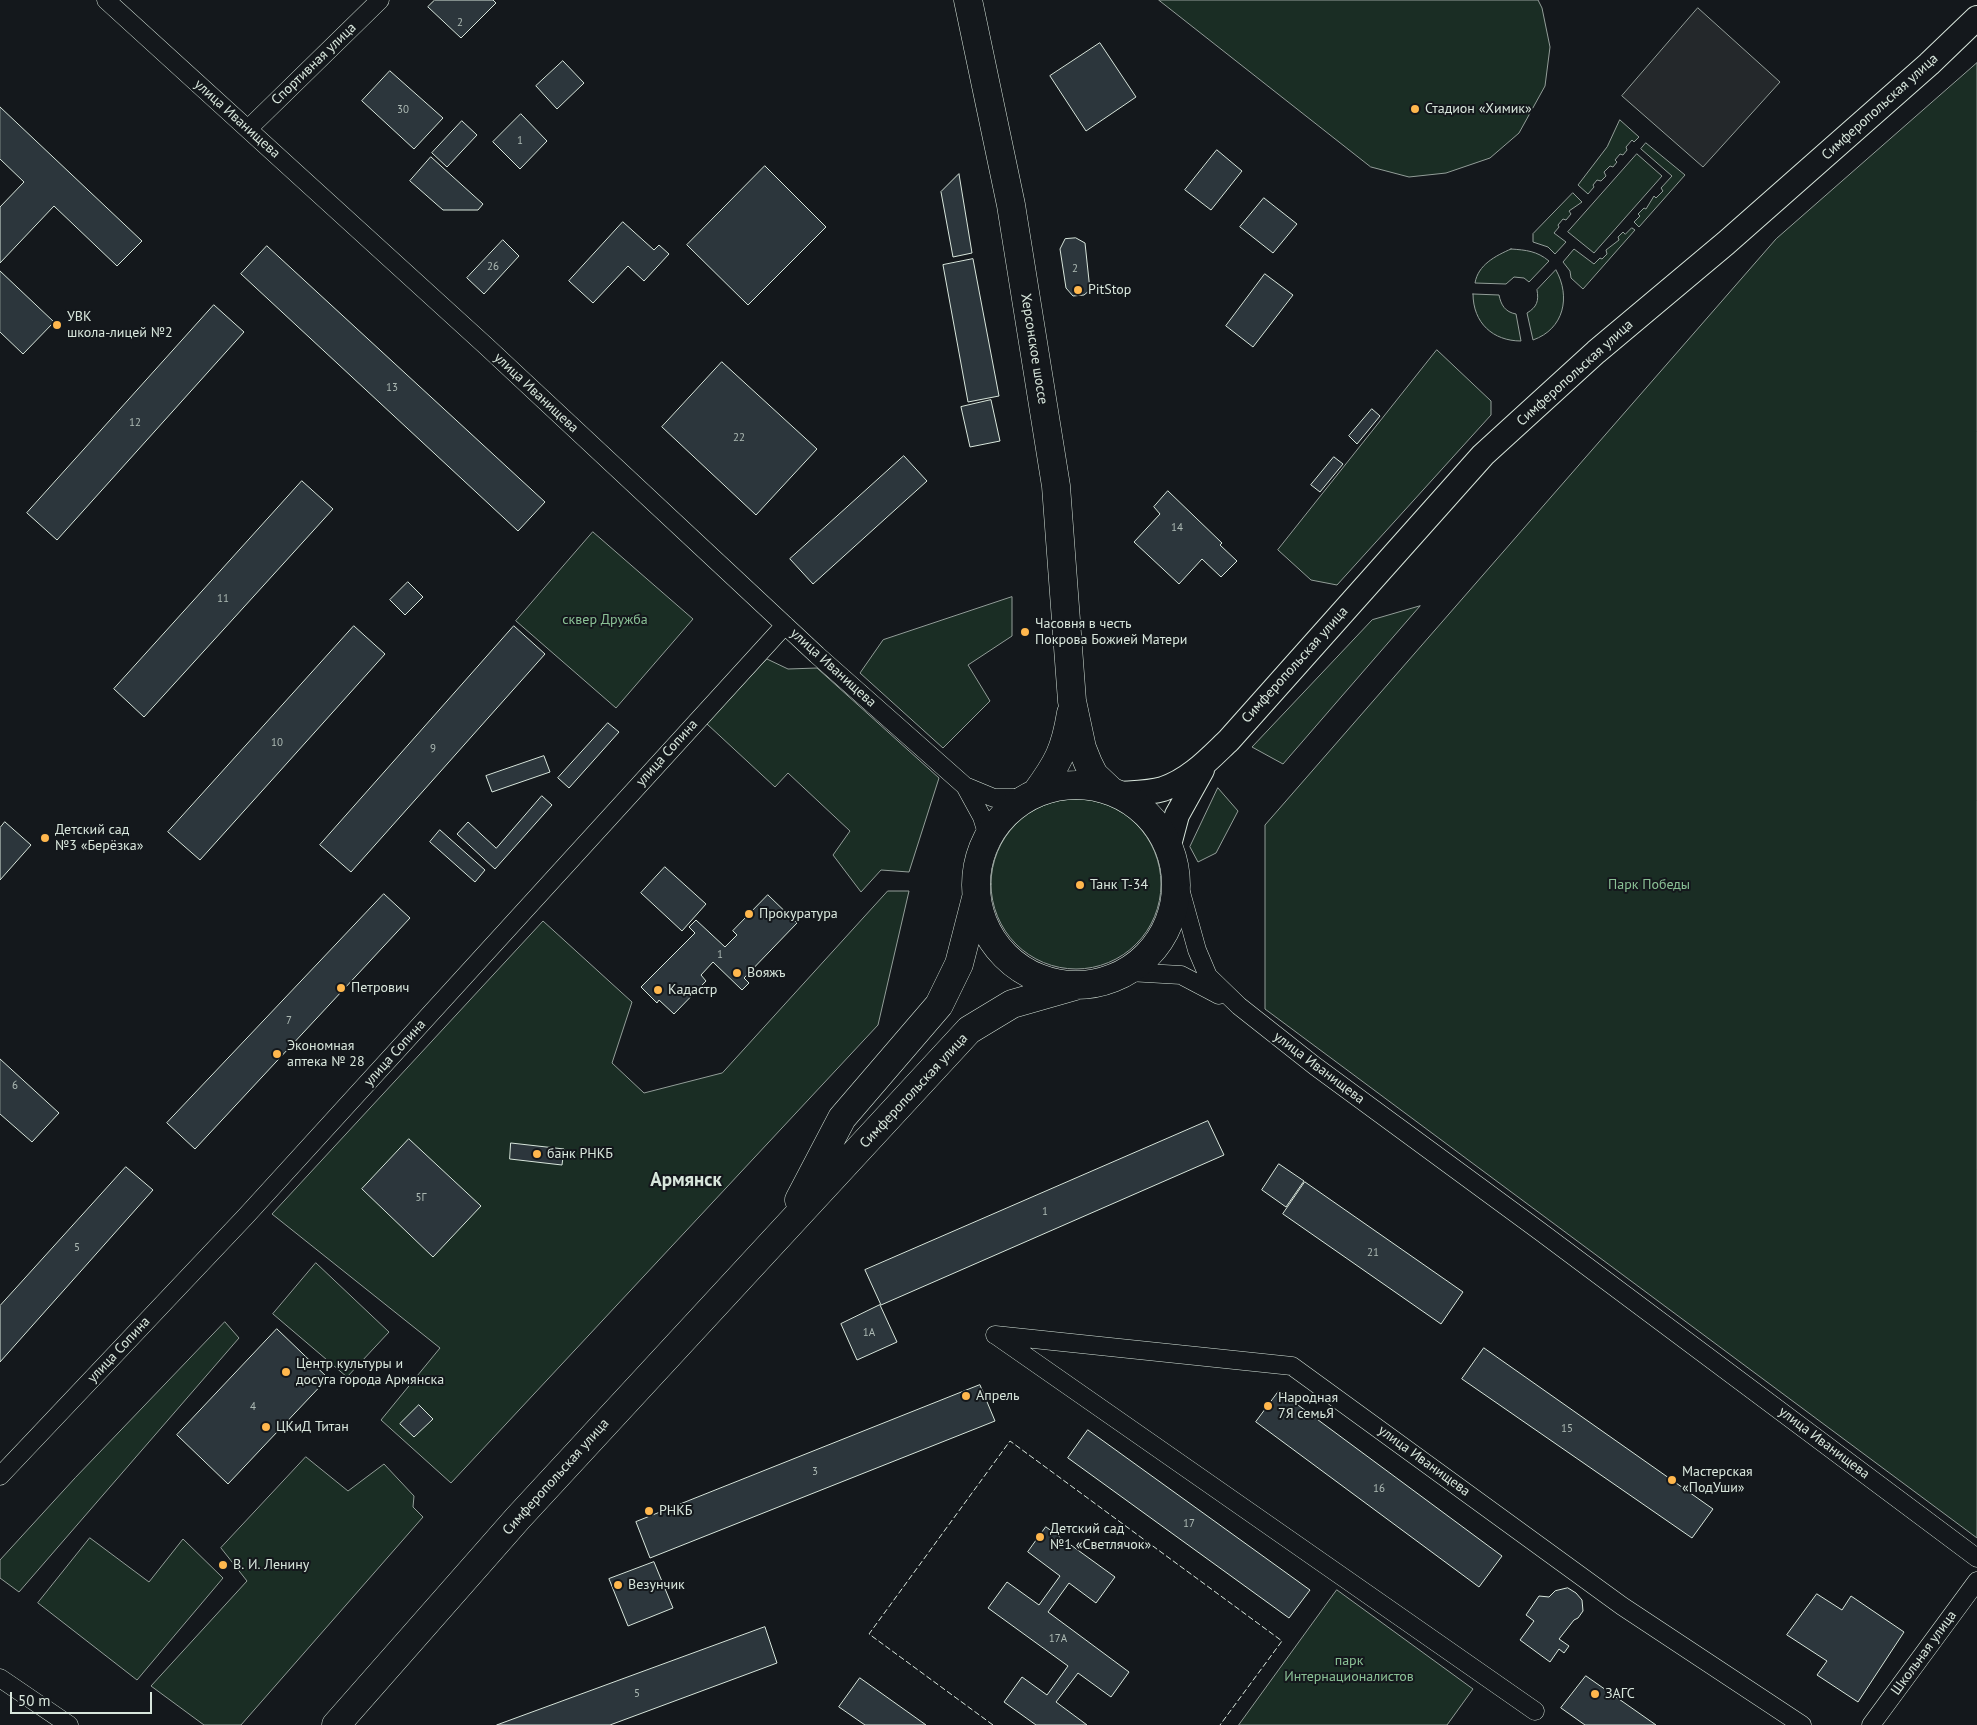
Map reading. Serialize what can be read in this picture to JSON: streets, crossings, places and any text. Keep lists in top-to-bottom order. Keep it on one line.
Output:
{"streets":{"highway":["Симферопольская улица","Херсонское шоссе"],"street":["Спортивная улица","улица Иванищева","улица Сопина","Школьная улица"]},"crossings":[["Спортивная улица","улица Иванищева"],["Симферопольская улица","Херсонское шоссе"],["улица Иванищева","Херсонское шоссе"],["улица Иванищева","улица Сопина"]],"districts":["Армянск"],"parks":["сквер Дружба","Парк Победы","парк Интернационалистов"],"places":["Стадион «Химик»","PitStop","УВК школа-лицей №2","Часовня в честь Покрова Божией Матери","Детский сад №3 «Берёзка»","Танк Т-34","Прокуратура","Вояжъ","Петрович","Кадастр","Экономная аптека № 28","банк РНКБ","Центр культуры и досуга города Армянска","Апрель","Народная 7Я семьЯ","ЦКиД Титан","Мастерская «ПодУши»","РНКБ","Детский сад №1 «Светлячок»","В. И. Ленину","Везунчик","ЗАГС"],"house_numbers":["2","30","1","26","2","13","12","22","14","11","10","9","1","7","6","5Г","1","5","21","1А","4","15","3","16","17","17А","5"],"scale_bar":"50 m"}
